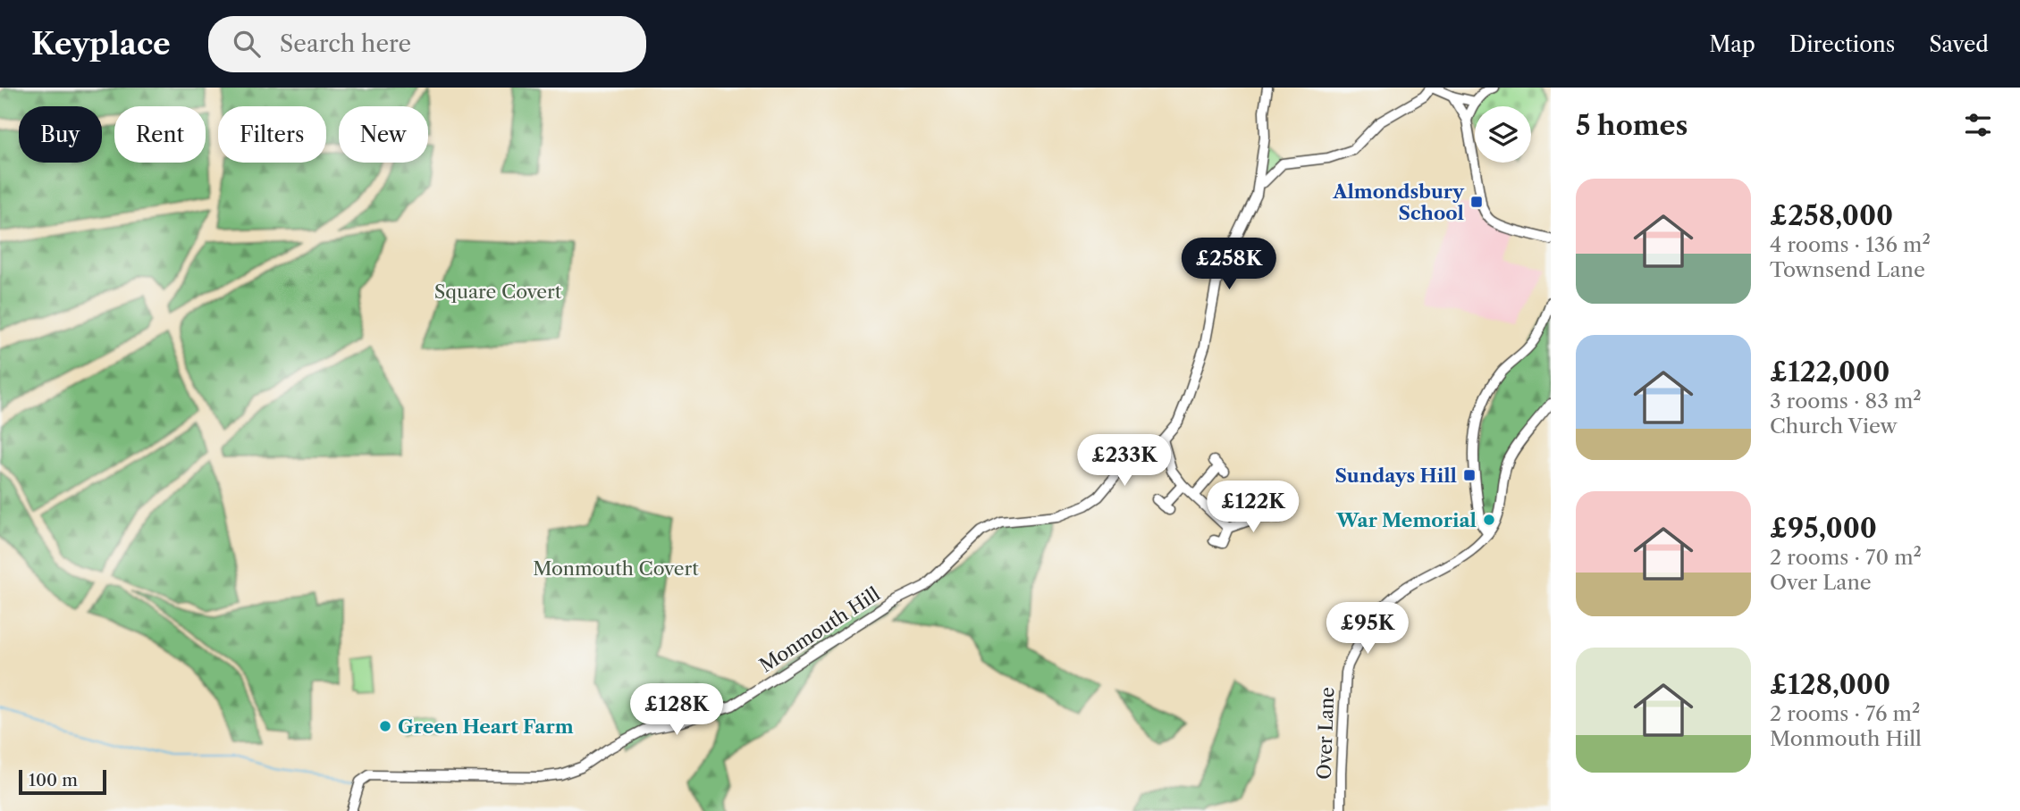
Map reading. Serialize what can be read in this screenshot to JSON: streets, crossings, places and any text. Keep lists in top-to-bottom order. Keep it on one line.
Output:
{"streets":{"street":["Monmouth Hill","Over Lane"]},"parks":["Square Covert","Monmouth Covert"],"places":{"transit":["Almondsbury School","Sundays Hill"],"other":["War Memorial","Green Heart Farm"]},"scale_bar":"100 m","page":{"header":"Keyplace","search":"Search here","nav":["Map","Directions","Saved"],"heading":"5 homes","chip":["Buy","Rent","Filters","New"],"list":[{"name":"£258,000","note":"4 rooms · 136 m² · Townsend Lane"},{"name":"£122,000","note":"3 rooms · 83 m² · Church View"},{"name":"£95,000","note":"2 rooms · 70 m² · Over Lane"},{"name":"£128,000","note":"2 rooms · 76 m² · Monmouth Hill"}],"price":["£258K","£233K","£122K","£95K","£128K"],"scale":"100 m"}}
